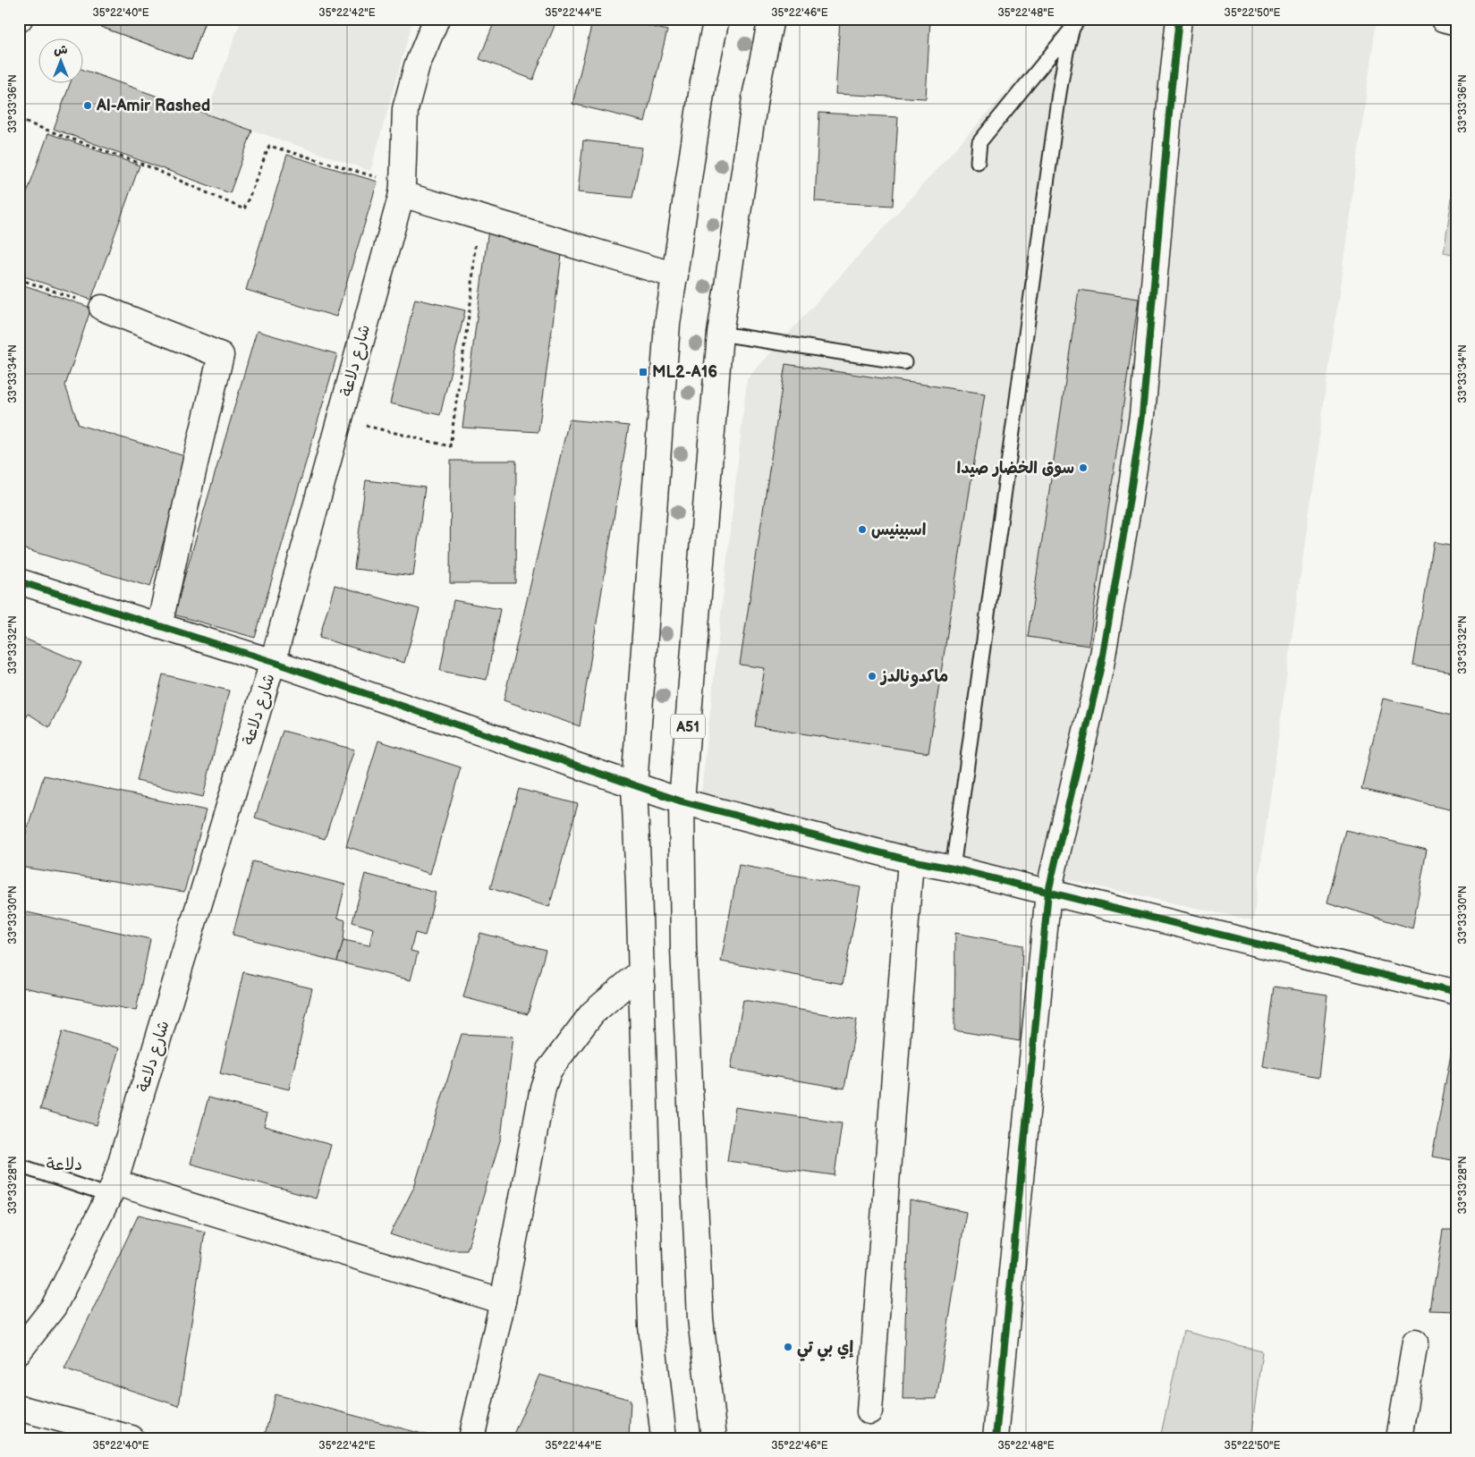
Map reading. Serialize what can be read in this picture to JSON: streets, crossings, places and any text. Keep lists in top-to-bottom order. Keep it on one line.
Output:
{"streets":{"main road":["شارع دلاعة","A51"]},"districts":["دلاعة"],"places":{"other":["Al-Amir Rashed","سوق الخضار صيدا","اسبينيس","ماكدونالدز","إي بي تي"],"transit":["ML2-A16"]},"north":"top","coordinates":["35°22'40\"E","35°22'42\"E","35°22'44\"E","35°22'46\"E","35°22'48\"E","35°22'50\"E","33°33'36\"N","33°33'34\"N","33°33'32\"N","33°33'30\"N","33°33'28\"N"]}
